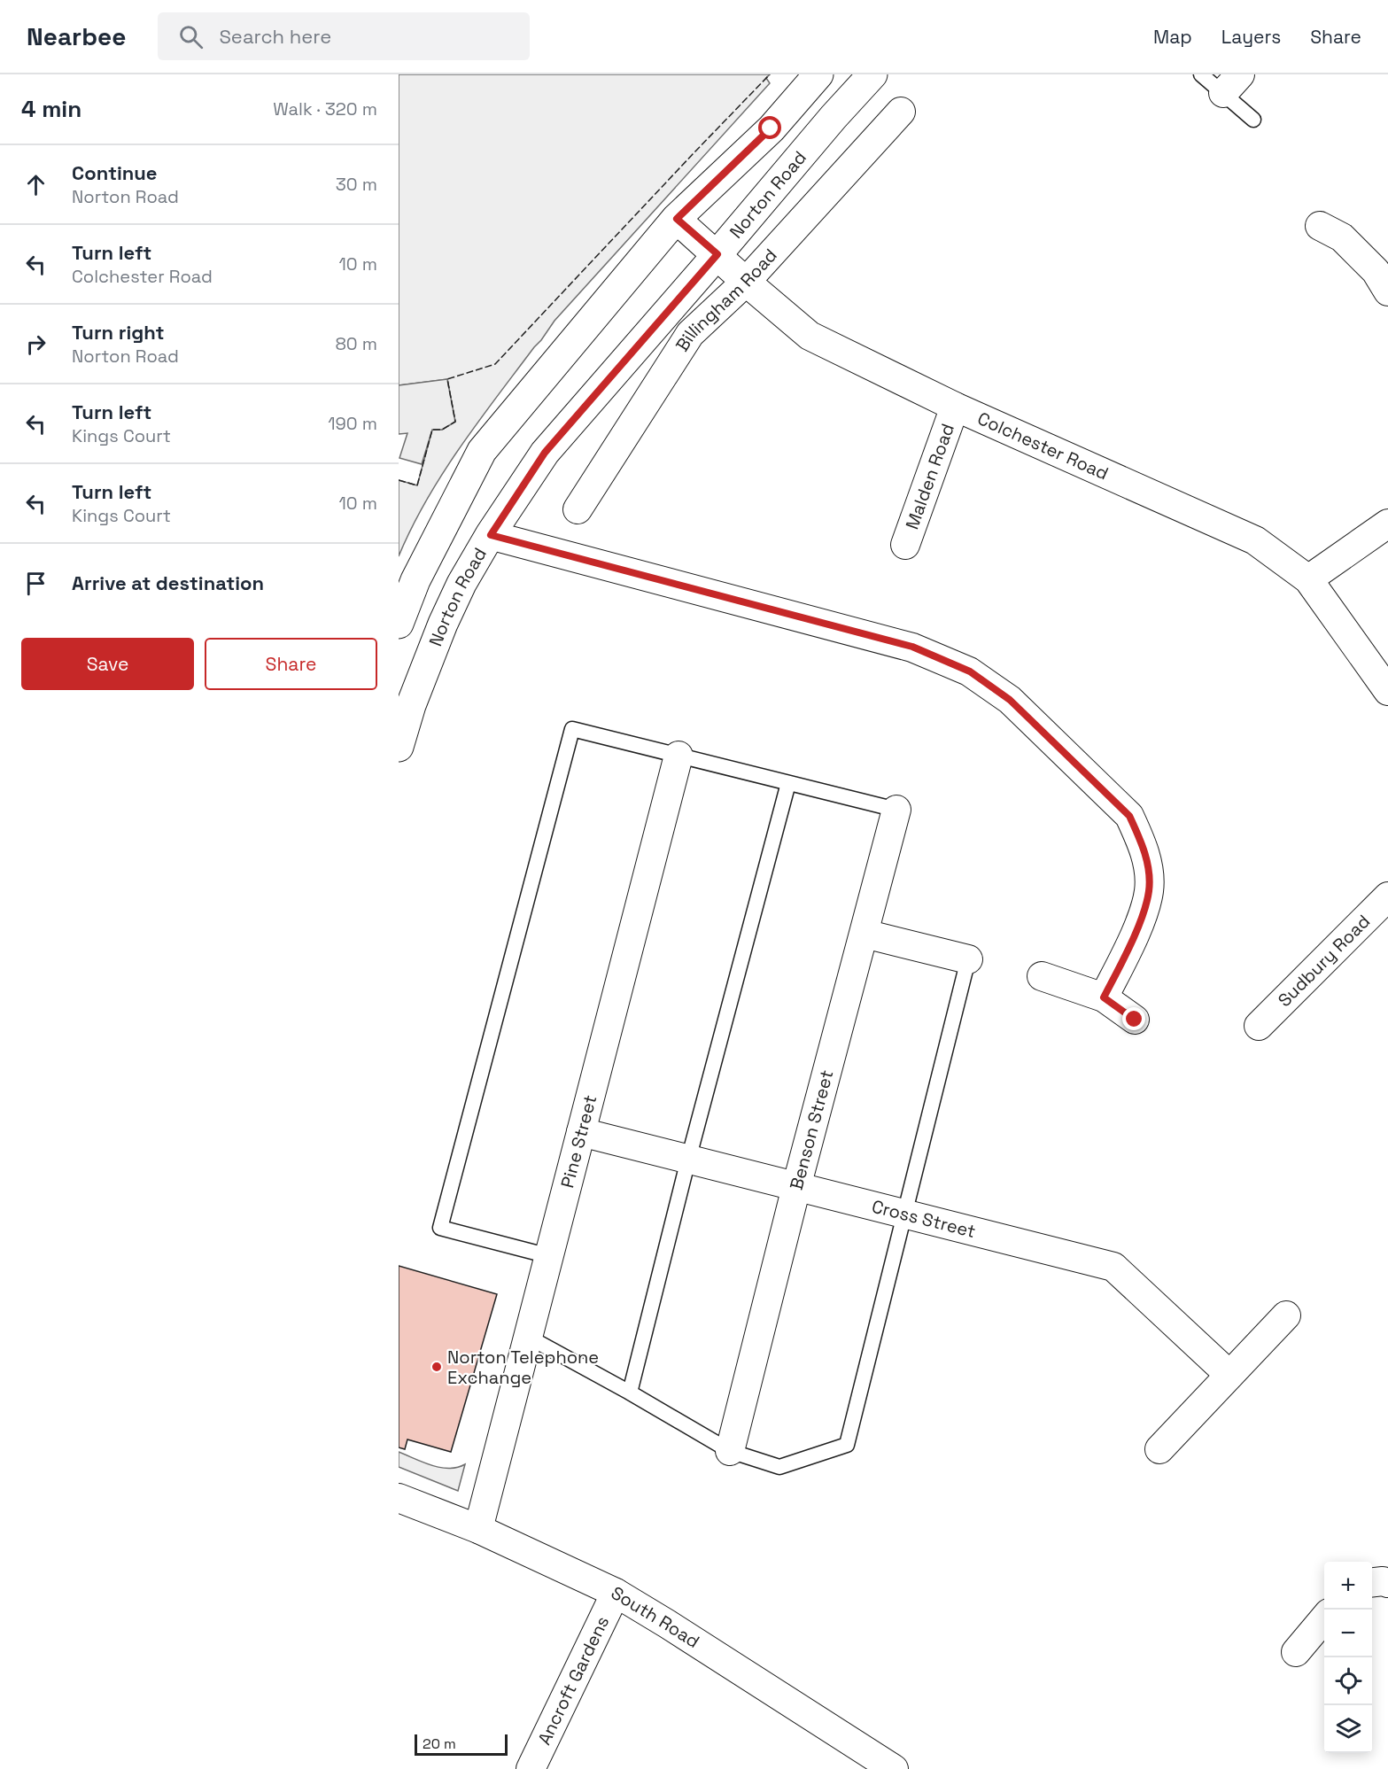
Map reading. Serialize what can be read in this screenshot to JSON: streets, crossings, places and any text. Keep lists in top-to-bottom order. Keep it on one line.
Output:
{"streets":{"main road":["Norton Road"],"street":["Billingham Road","Colchester Road","Malden Road","Sudbury Road","Benson Street","Pine Street","Cross Street","South Road","Ancroft Gardens"]},"crossings":[["Norton Road","Colchester Road"],["Billingham Road","Colchester Road"],["Colchester Road","Malden Road"],["Benson Street","Cross Street"],["Pine Street","Cross Street"],["Pine Street","South Road"],["South Road","Ancroft Gardens"]],"places":["Norton Telephone Exchange"],"scale_bar":"20 m","page":{"header":"Nearbee","search":"Search here","nav":["Map","Layers","Share"],"heading":["4 min","Walk · 320 m"],"list":[["Continue","Norton Road","30 m"],["Turn left","Colchester Road","10 m"],["Turn right","Norton Road","80 m"],["Turn left","Kings Court","190 m"],["Turn left","Kings Court","10 m"],"Arrive at destination"],"buttons":["Save","Share"],"map_buttons":["+","−"],"scale":"20 m"}}
